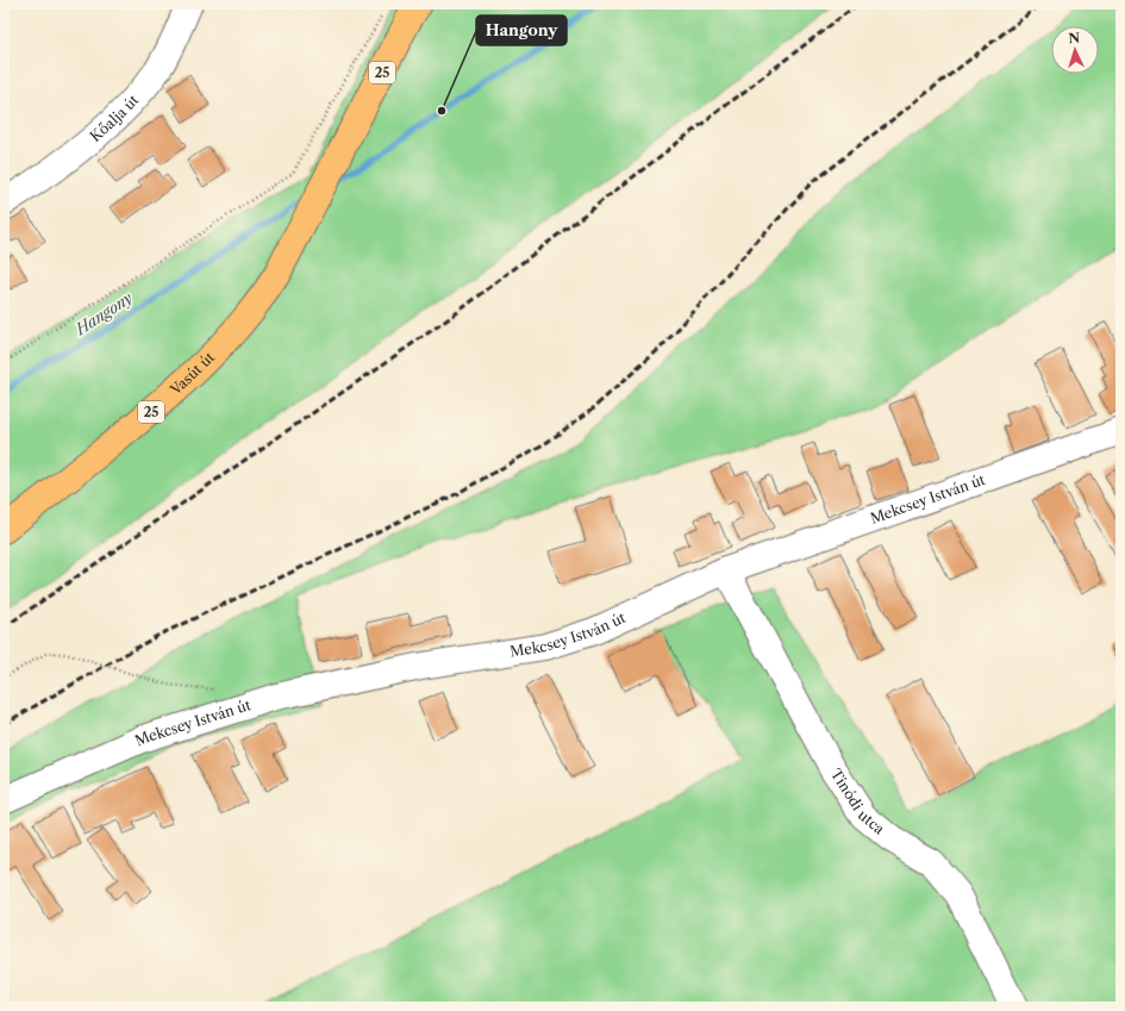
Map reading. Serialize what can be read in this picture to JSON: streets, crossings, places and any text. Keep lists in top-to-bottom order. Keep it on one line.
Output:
{"streets":{"main road":["25","Vasút út"],"street":["Kőalja út","Mekcsey István út","Tinódi utca"]},"crossings":[["Mekcsey István út","Tinódi utca"]],"water":["Hangony"],"places":["Hangony"],"north":"top"}
